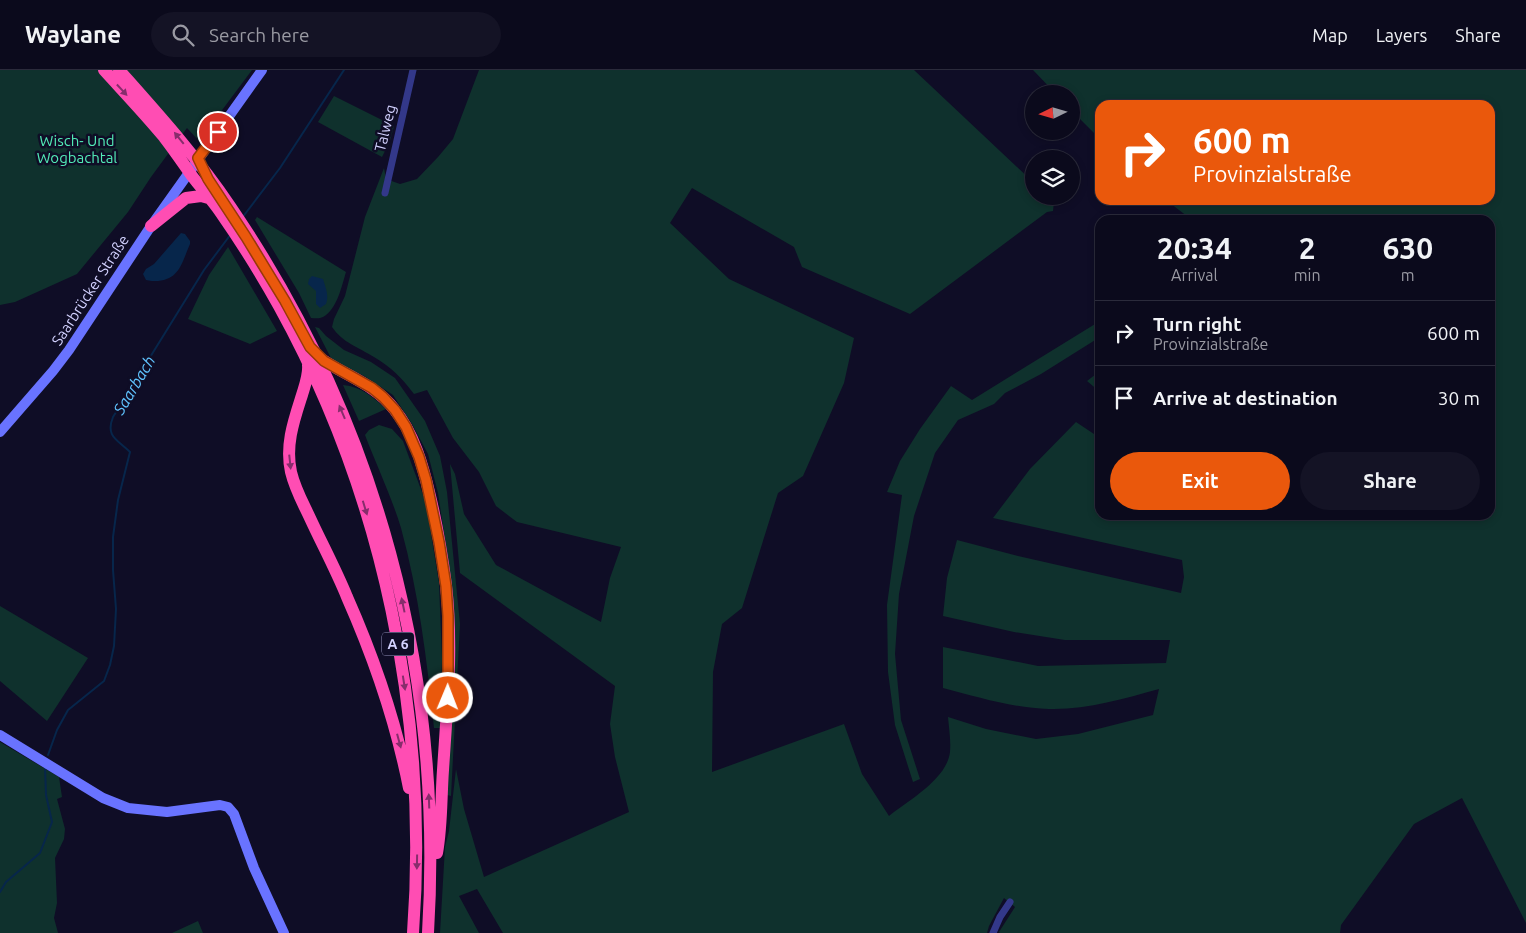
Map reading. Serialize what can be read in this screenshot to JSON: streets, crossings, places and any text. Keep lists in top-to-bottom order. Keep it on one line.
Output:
{"streets":{"highway":["A 6"],"main road":["Saarbrücker Straße"],"street":["Talweg"]},"crossings":[["Saarbrücker Straße","A 6"]],"water":["Saarbach"],"parks":["Wisch- Und Wogbachtal"],"north":"left","page":{"header":"Waylane","search":"Search here","nav":["Map","Layers","Share"],"turn":["600 m","Provinzialstraße"],"eta":["20:34","Arrival","2","min","630","m"],"list":[{"name":"Turn right","note":"Provinzialstraße","value":"600 m"},{"name":"Arrive at destination","value":"30 m"}],"buttons":["Exit","Share"]}}
